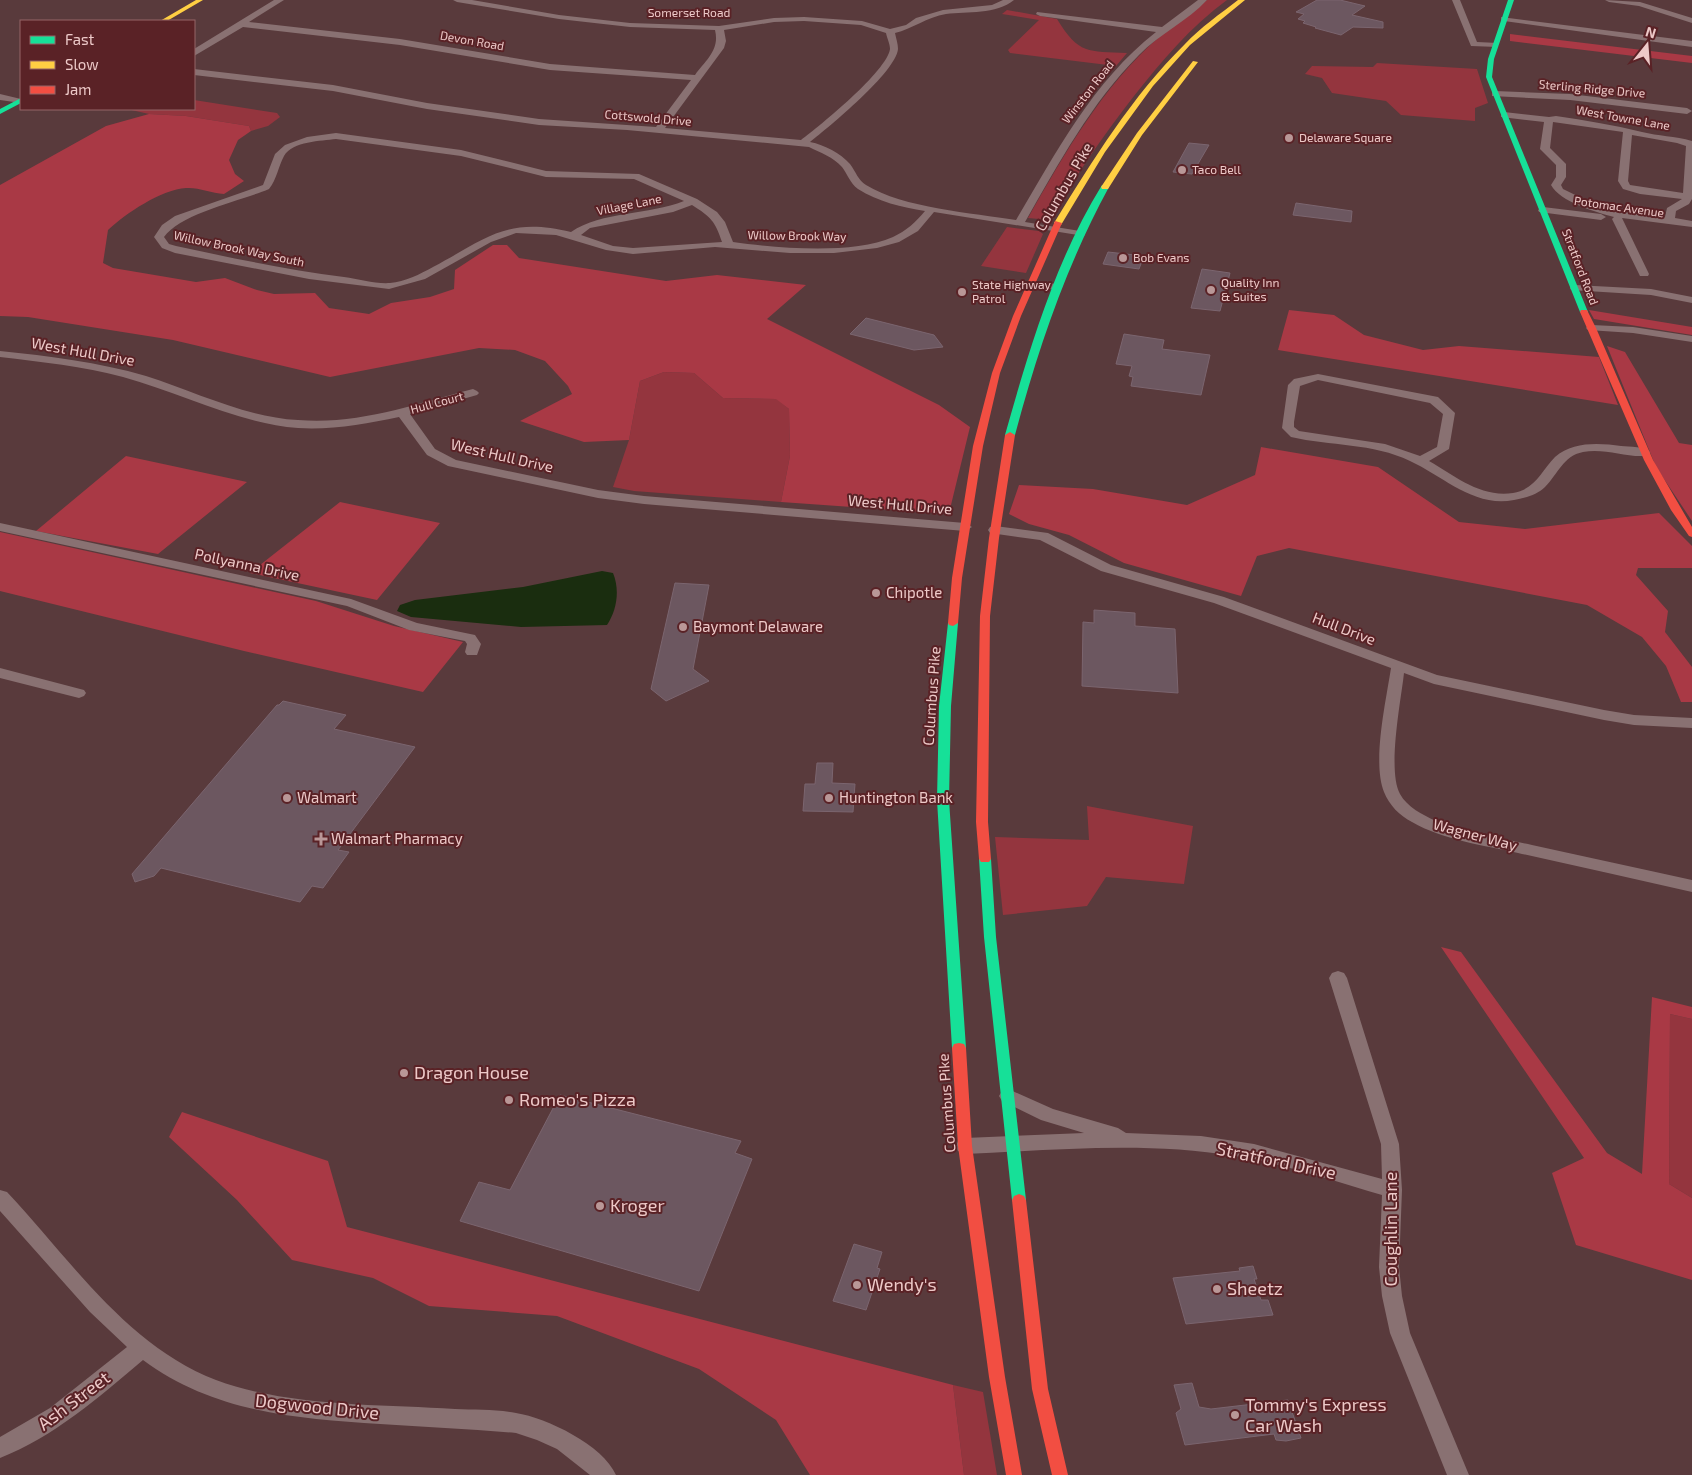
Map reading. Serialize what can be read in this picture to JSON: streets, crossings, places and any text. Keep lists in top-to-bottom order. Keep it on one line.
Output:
{"streets":{"main road":["Columbus Pike","Stratford Road"],"street":["Somerset Road","Devon Road","Sterling Ridge Drive","Winston Road","Cottswold Drive","West Towne Lane","Village Lane","Potomac Avenue","Willow Brook Way","Willow Brook Way South","West Hull Drive","Hull Court","Pollyanna Drive","Hull Drive","Wagner Way","Stratford Drive","Coughlin Lane","Ash Street","Dogwood Drive"]},"crossings":[["Sterling Ridge Drive","Stratford Road"],["Winston Road","Cottswold Drive"],["Cottswold Drive","Columbus Pike"],["Cottswold Drive","Willow Brook Way"],["West Towne Lane","Stratford Road"],["Columbus Pike","West Hull Drive"],["Columbus Pike","Stratford Drive"],["Village Lane","Willow Brook Way South"],["Potomac Avenue","Stratford Road"],["Willow Brook Way","Willow Brook Way South"],["West Hull Drive","Hull Court"],["Hull Drive","Wagner Way"],["Stratford Drive","Coughlin Lane"],["Ash Street","Dogwood Drive"]],"places":{"other":["Delaware Square","Taco Bell","Bob Evans","Quality Inn & Suites","State Highway Patrol","Chipotle","Baymont Delaware","Walmart","Huntington Bank","Dragon House","Romeo's Pizza","Kroger","Wendy's","Sheetz","Tommy's Express Car Wash"],"health":["Walmart Pharmacy"]},"legend":["Fast","Slow","Jam"],"north":"top"}
